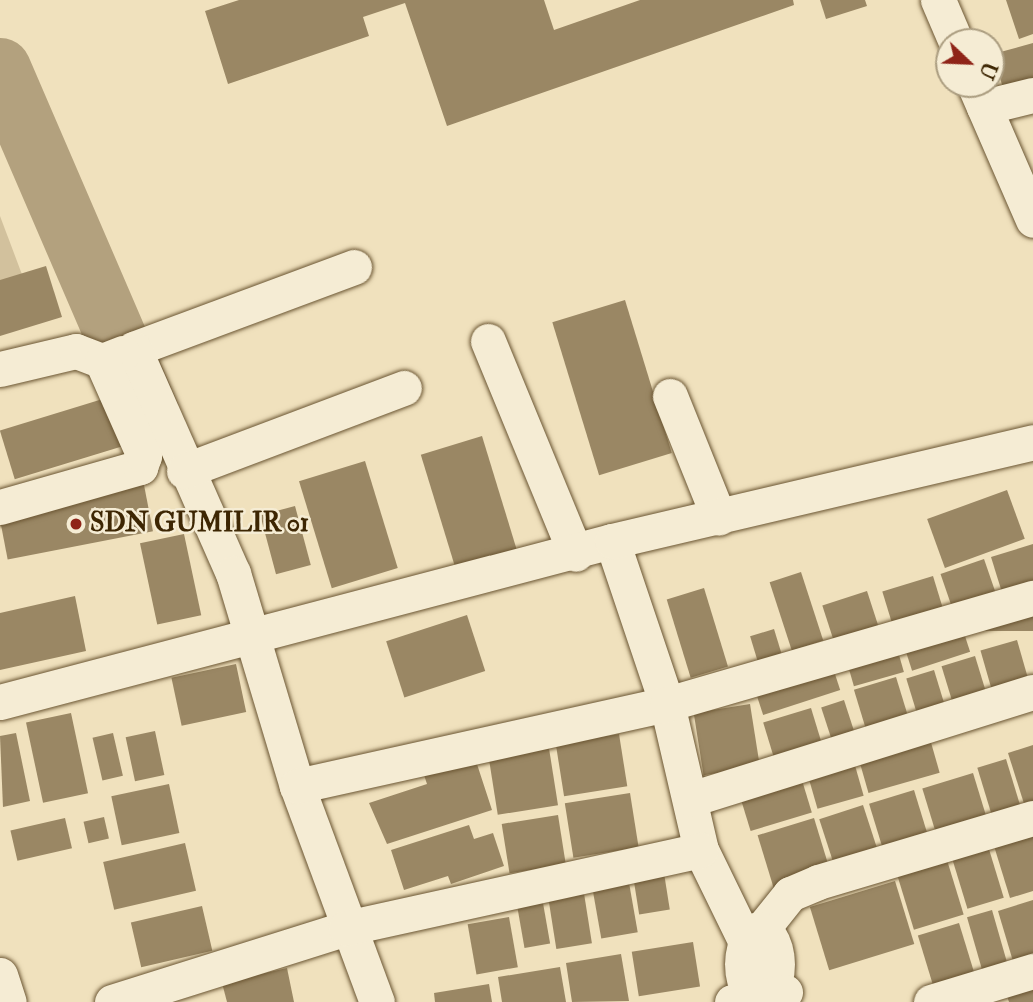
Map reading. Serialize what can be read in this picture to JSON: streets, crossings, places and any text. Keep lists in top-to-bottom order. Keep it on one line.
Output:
{"places":["SDN GUMILIR 01"],"north":"bottom right"}
